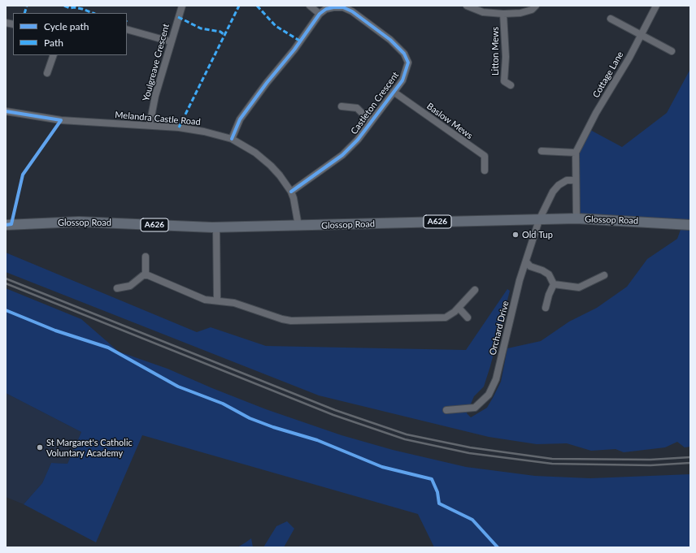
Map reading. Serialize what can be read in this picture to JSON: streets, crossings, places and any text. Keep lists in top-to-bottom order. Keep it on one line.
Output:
{"streets":{"main road":["Glossop Road","A626"],"street":["Litton Mews","Youlgreave Crescent","Cottage Lane","Castleton Crescent","Melandra Castle Road","Baslow Mews","Orchard Drive"]},"crossings":[["Youlgreave Crescent","Melandra Castle Road"],["Cottage Lane","Glossop Road"],["Castleton Crescent","Melandra Castle Road"],["Castleton Crescent","Baslow Mews"],["Melandra Castle Road","Glossop Road"],["Glossop Road","Orchard Drive"]],"places":["Old Tup","St Margaret's Catholic Voluntary Academy"],"legend":["Cycle path","Path"]}
